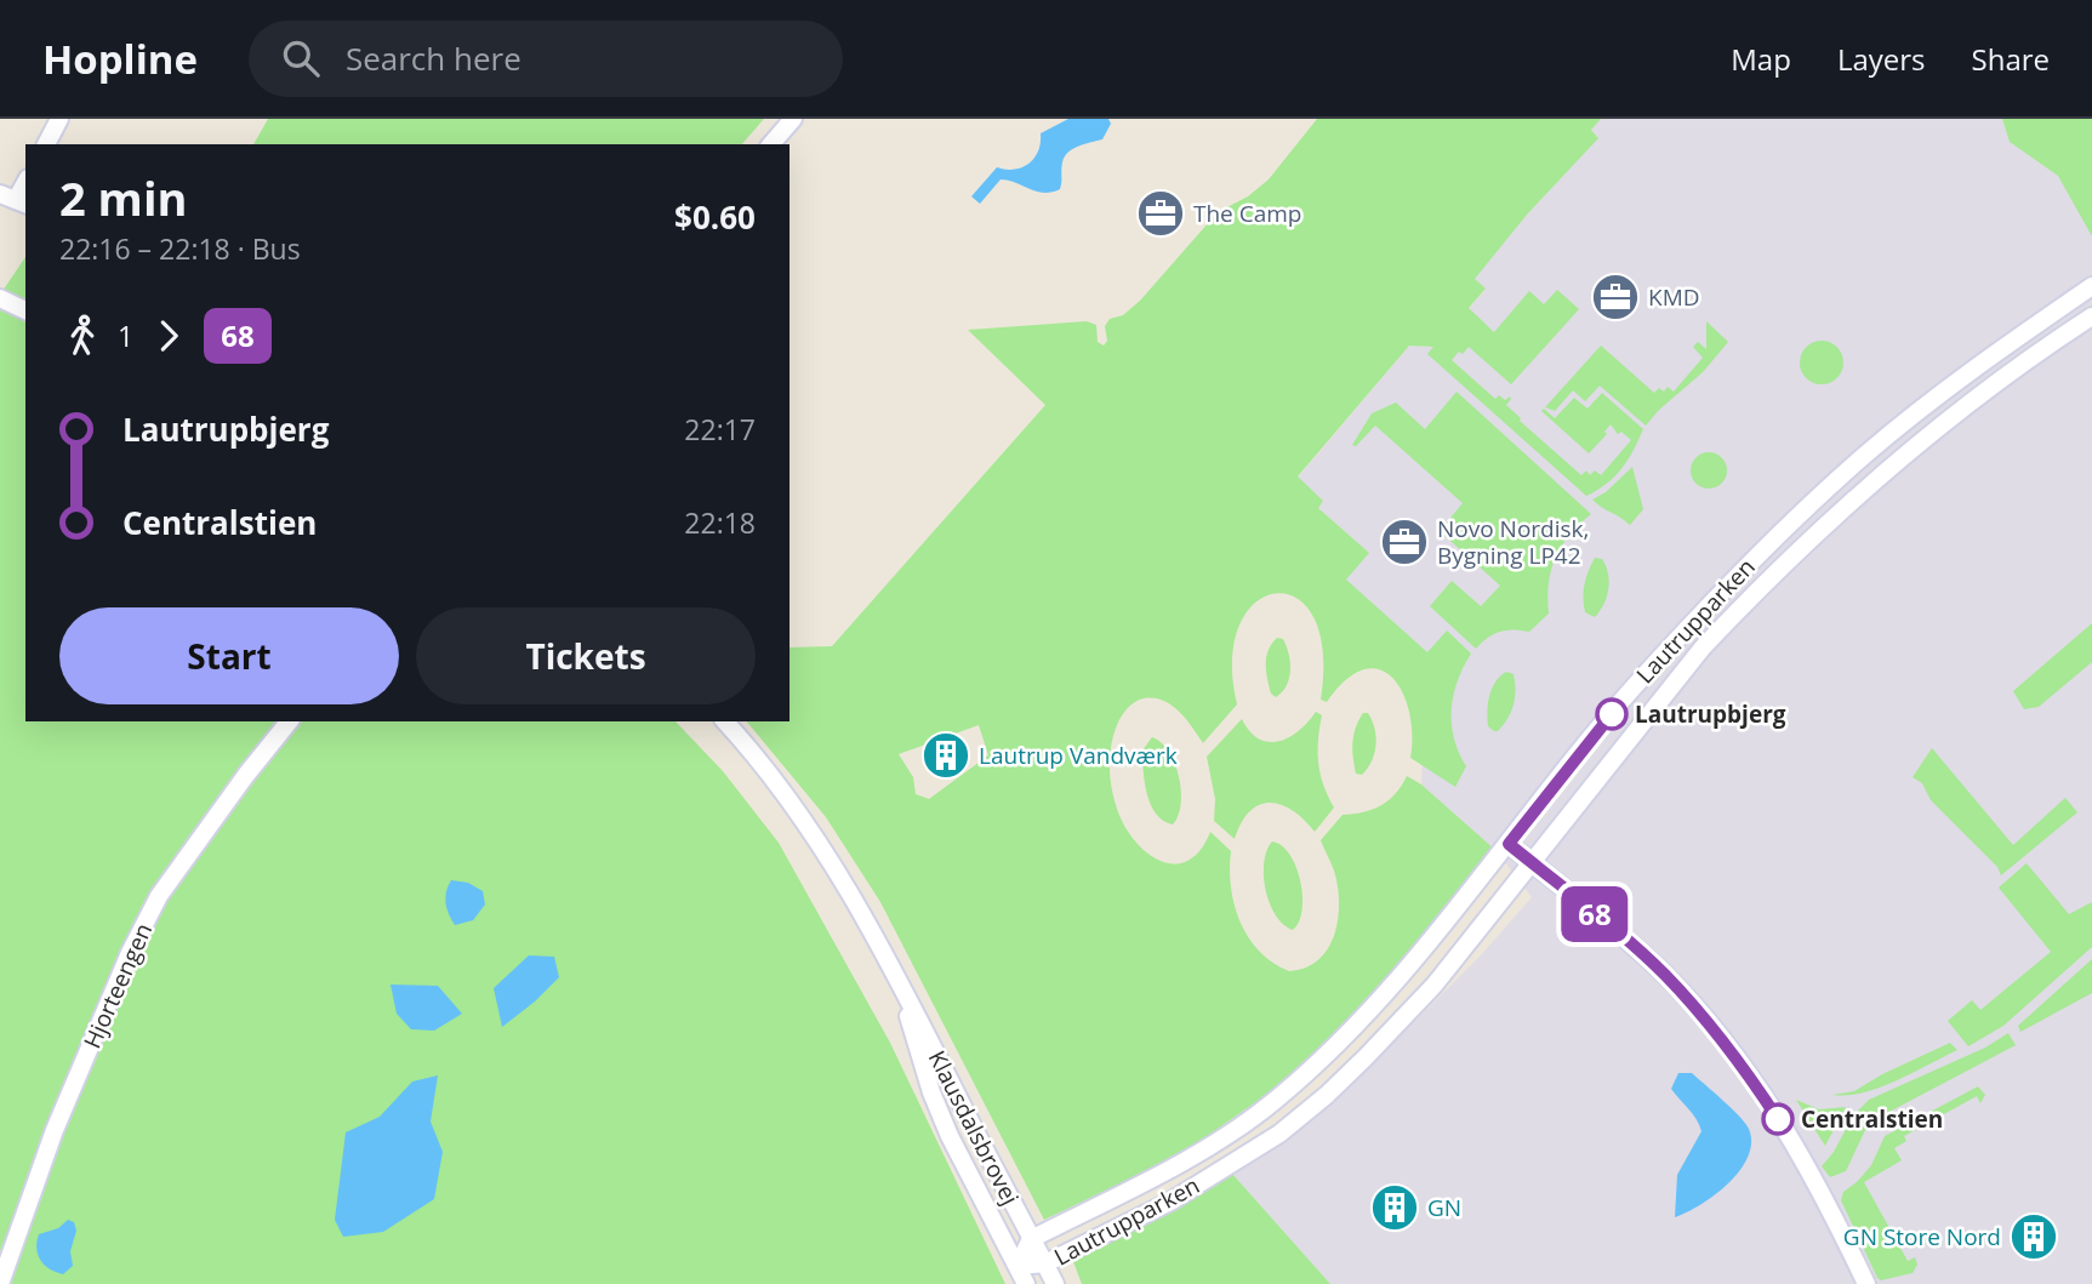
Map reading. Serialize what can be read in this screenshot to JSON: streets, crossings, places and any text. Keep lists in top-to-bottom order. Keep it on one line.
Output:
{"streets":{"street":["Lautrupparken","Hjorteengen","Klausdalsbrovej"]},"crossings":[["Lautrupparken","Klausdalsbrovej"]],"places":{"office":["The Camp","KMD","Novo Nordisk, Bygning LP42"],"other":["Lautrupbjerg","Centralstien"],"building":["Lautrup Vandværk","GN","GN Store Nord"]},"lines":["bus line 68"],"page":{"header":"Hopline","search":"Search here","nav":["Map","Layers","Share"],"on_map":"68","heading":["2 min","22:16 – 22:18 · Bus","$0.60"],"legs":["1","68"],"list":[{"name":"Lautrupbjerg","value":"22:17"},{"name":"Centralstien","value":"22:18"}],"buttons":["Start","Tickets"]}}
